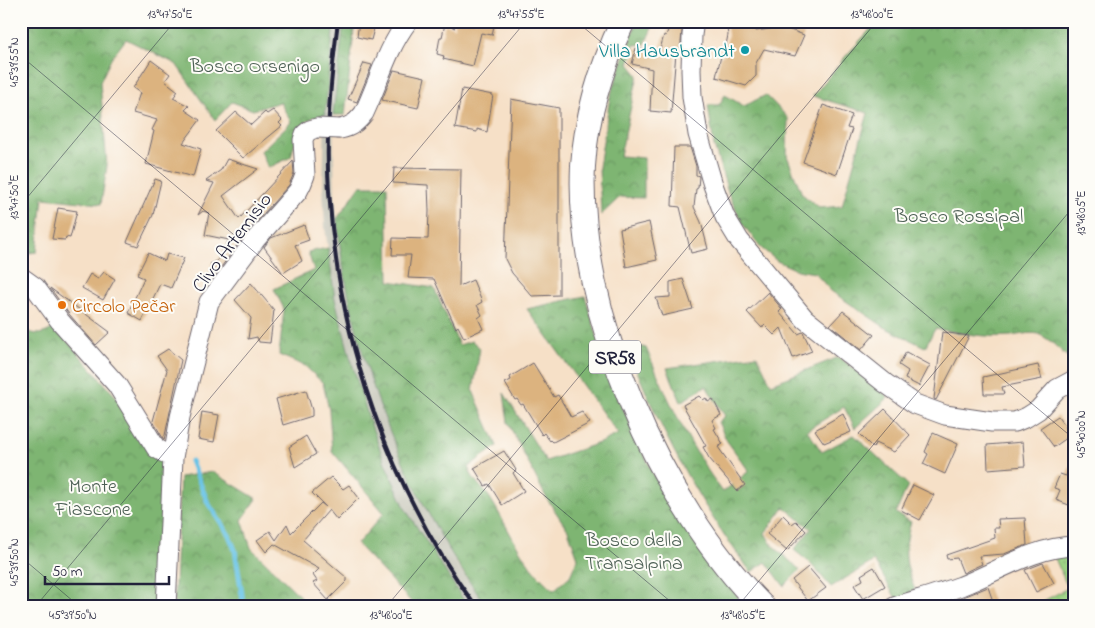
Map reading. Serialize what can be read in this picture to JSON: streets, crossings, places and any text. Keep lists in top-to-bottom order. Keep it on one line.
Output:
{"streets":{"main road":["SR58"],"street":["Clivo Artemisio"]},"parks":["Bosco Orsenigo","Bosco Rossipal","Monte Fiascone","Bosco della Transalpina"],"places":["Villa Hausbrandt","Circolo Pečar"],"scale_bar":"50 m","coordinates":["13°47'50\"E","13°47'55\"E","13°48'00\"E","45°39'55\"N","13°48'05\"E","45°40'00\"N","45°39'50\"N"]}
